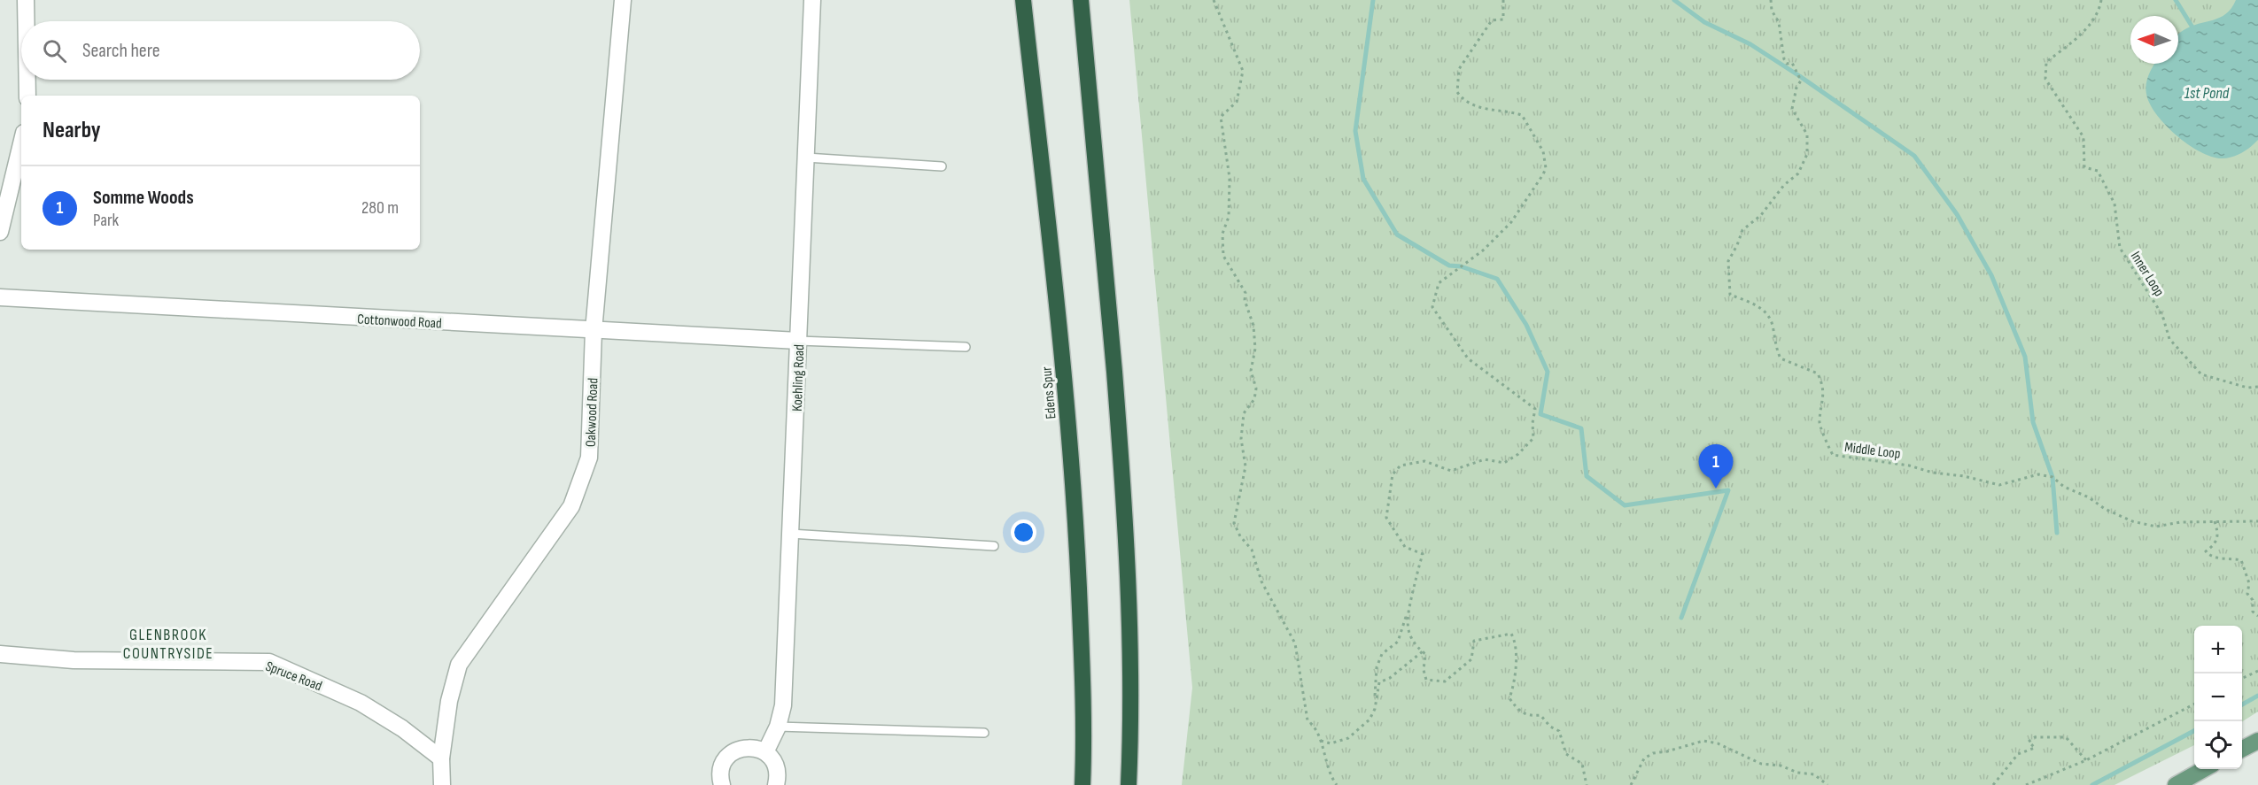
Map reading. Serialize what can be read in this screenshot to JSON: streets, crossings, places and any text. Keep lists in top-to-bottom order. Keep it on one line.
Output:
{"streets":{"highway":["Edens Spur"],"street":["Cottonwood Road","Koehling Road","Oakwood Road","Spruce Road"],"path":["Inner Loop","Middle Loop"]},"crossings":[["Cottonwood Road","Koehling Road"],["Cottonwood Road","Oakwood Road"],["Oakwood Road","Spruce Road"]],"districts":["GLENBROOK COUNTRYSIDE"],"water":["1st Pond"],"north":"left","page":{"search":"Search here","heading":"Nearby","list":[{"mark":"1","name":"Somme Woods","note":"Park","value":"280 m"}],"pins":"1","map_buttons":["+","−"]}}
